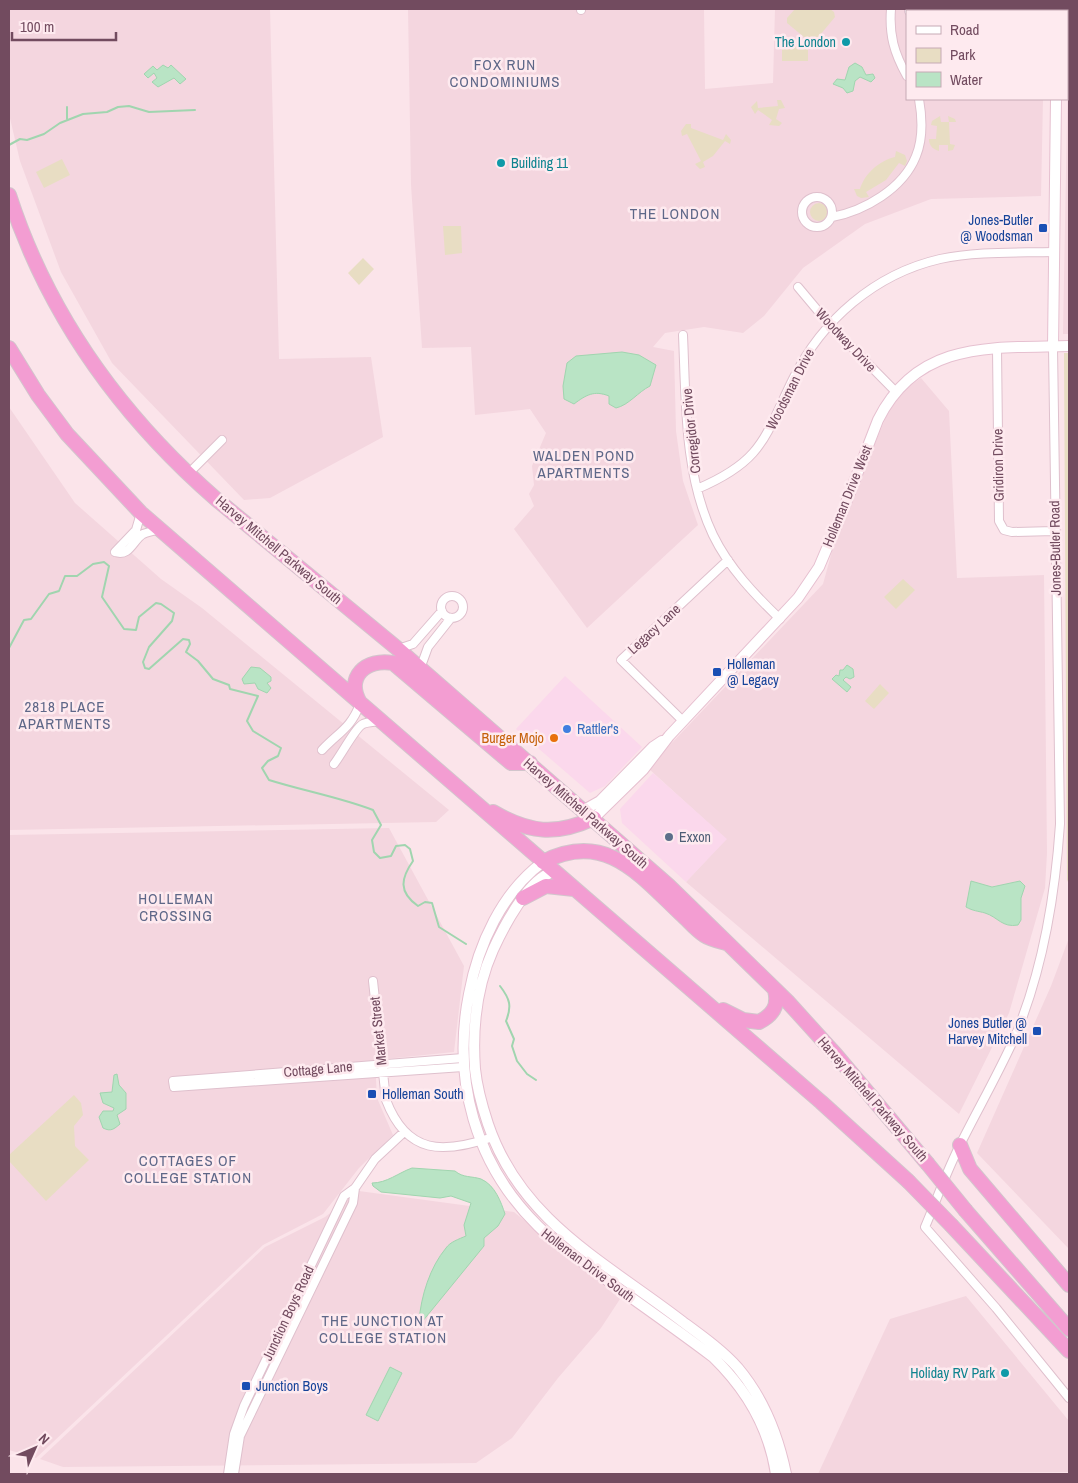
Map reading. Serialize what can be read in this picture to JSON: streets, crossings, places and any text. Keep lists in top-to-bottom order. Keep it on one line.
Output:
{"streets":{"highway":["Harvey Mitchell Parkway South"],"street":["Woodway Drive","Woodsman Drive","Corregidor Drive","Gridiron Drive","Holleman Drive West","Jones-Butler Road","Legacy Lane","Market Street","Cottage Lane","Holleman Drive South","Junction Boys Road"]},"crossings":[["Woodway Drive","Woodsman Drive"],["Woodway Drive","Holleman Drive West"],["Woodsman Drive","Corregidor Drive"],["Woodsman Drive","Jones-Butler Road"],["Corregidor Drive","Holleman Drive West"],["Corregidor Drive","Legacy Lane"],["Gridiron Drive","Holleman Drive West"],["Gridiron Drive","Jones-Butler Road"],["Holleman Drive West","Jones-Butler Road"],["Holleman Drive West","Harvey Mitchell Parkway South"],["Holleman Drive West","Legacy Lane"],["Harvey Mitchell Parkway South","Holleman Drive South"],["Market Street","Cottage Lane"],["Market Street","Holleman Drive South"],["Market Street","Junction Boys Road"],["Cottage Lane","Holleman Drive South"]],"districts":["FOX RUN CONDOMINIUMS","THE LONDON","WALDEN POND APARTMENTS","2818 PLACE APARTMENTS","HOLLEMAN CROSSING","COTTAGES OF COLLEGE STATION","THE JUNCTION AT COLLEGE STATION"],"places":{"other":["The London","Building 11","Rattler's","Burger Mojo","Exxon","Holiday RV Park"],"transit":["Jones-Butler @ Woodsman","Holleman @ Legacy","Jones Butler @ Harvey Mitchell","Holleman South","Junction Boys"]},"legend":["Road","Park","Water"],"scale_bar":"100 m","north":"top right"}
